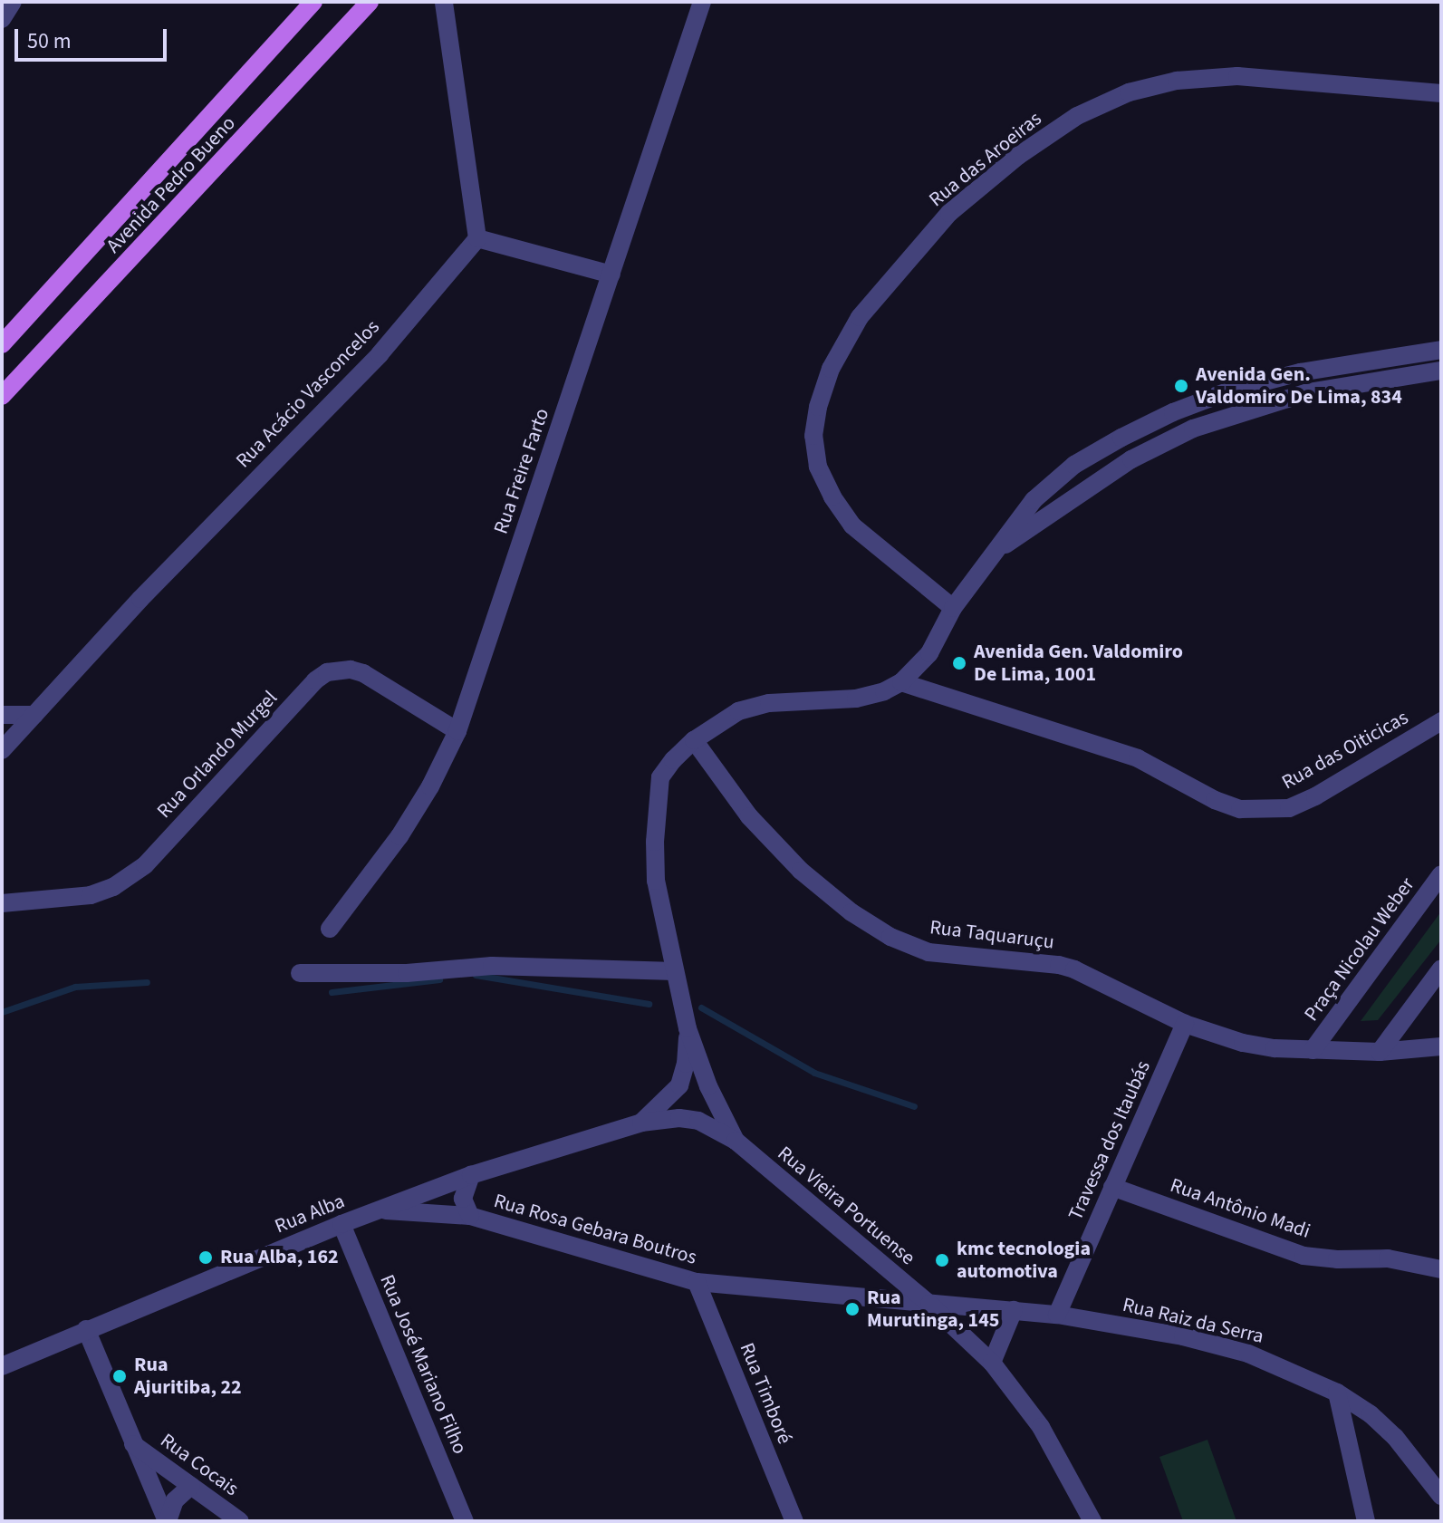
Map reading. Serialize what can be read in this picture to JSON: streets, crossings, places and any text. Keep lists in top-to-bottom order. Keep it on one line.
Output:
{"streets":{"main road":["Avenida Pedro Bueno"],"street":["Rua das Aroeiras","Rua Acácio Vasconcelos","Rua Freire Farto","Rua das Oiticicas","Rua Orlando Murgel","Rua Taquaruçu","Praça Nicolau Weber","Travessa dos Itaubás","Rua Vieira Portuense","Rua Antônio Madi","Rua Alba","Rua Rosa Gebara Boutros","Rua Raiz da Serra","Rua José Mariano Filho","Rua Timboré","Rua Cocais"]},"crossings":[["Rua Freire Farto","Rua Orlando Murgel"],["Rua Taquaruçu","Praça Nicolau Weber"],["Rua Taquaruçu","Travessa dos Itaubás"],["Travessa dos Itaubás","Rua Antônio Madi"],["Travessa dos Itaubás","Rua Raiz da Serra"],["Rua Vieira Portuense","Rua Alba"],["Rua Vieira Portuense","Rua Rosa Gebara Boutros"],["Rua Vieira Portuense","Rua Raiz da Serra"],["Rua Alba","Rua Rosa Gebara Boutros"],["Rua Alba","Rua José Mariano Filho"],["Rua Rosa Gebara Boutros","Rua Raiz da Serra"],["Rua Rosa Gebara Boutros","Rua Timboré"]],"places":["Avenida Gen. Valdomiro De Lima, 834","Avenida Gen. Valdomiro De Lima, 1001","Rua Alba, 162","kmc tecnologia automotiva","Rua Murutinga, 145","Rua Ajuritiba, 22"],"scale_bar":"50 m"}
